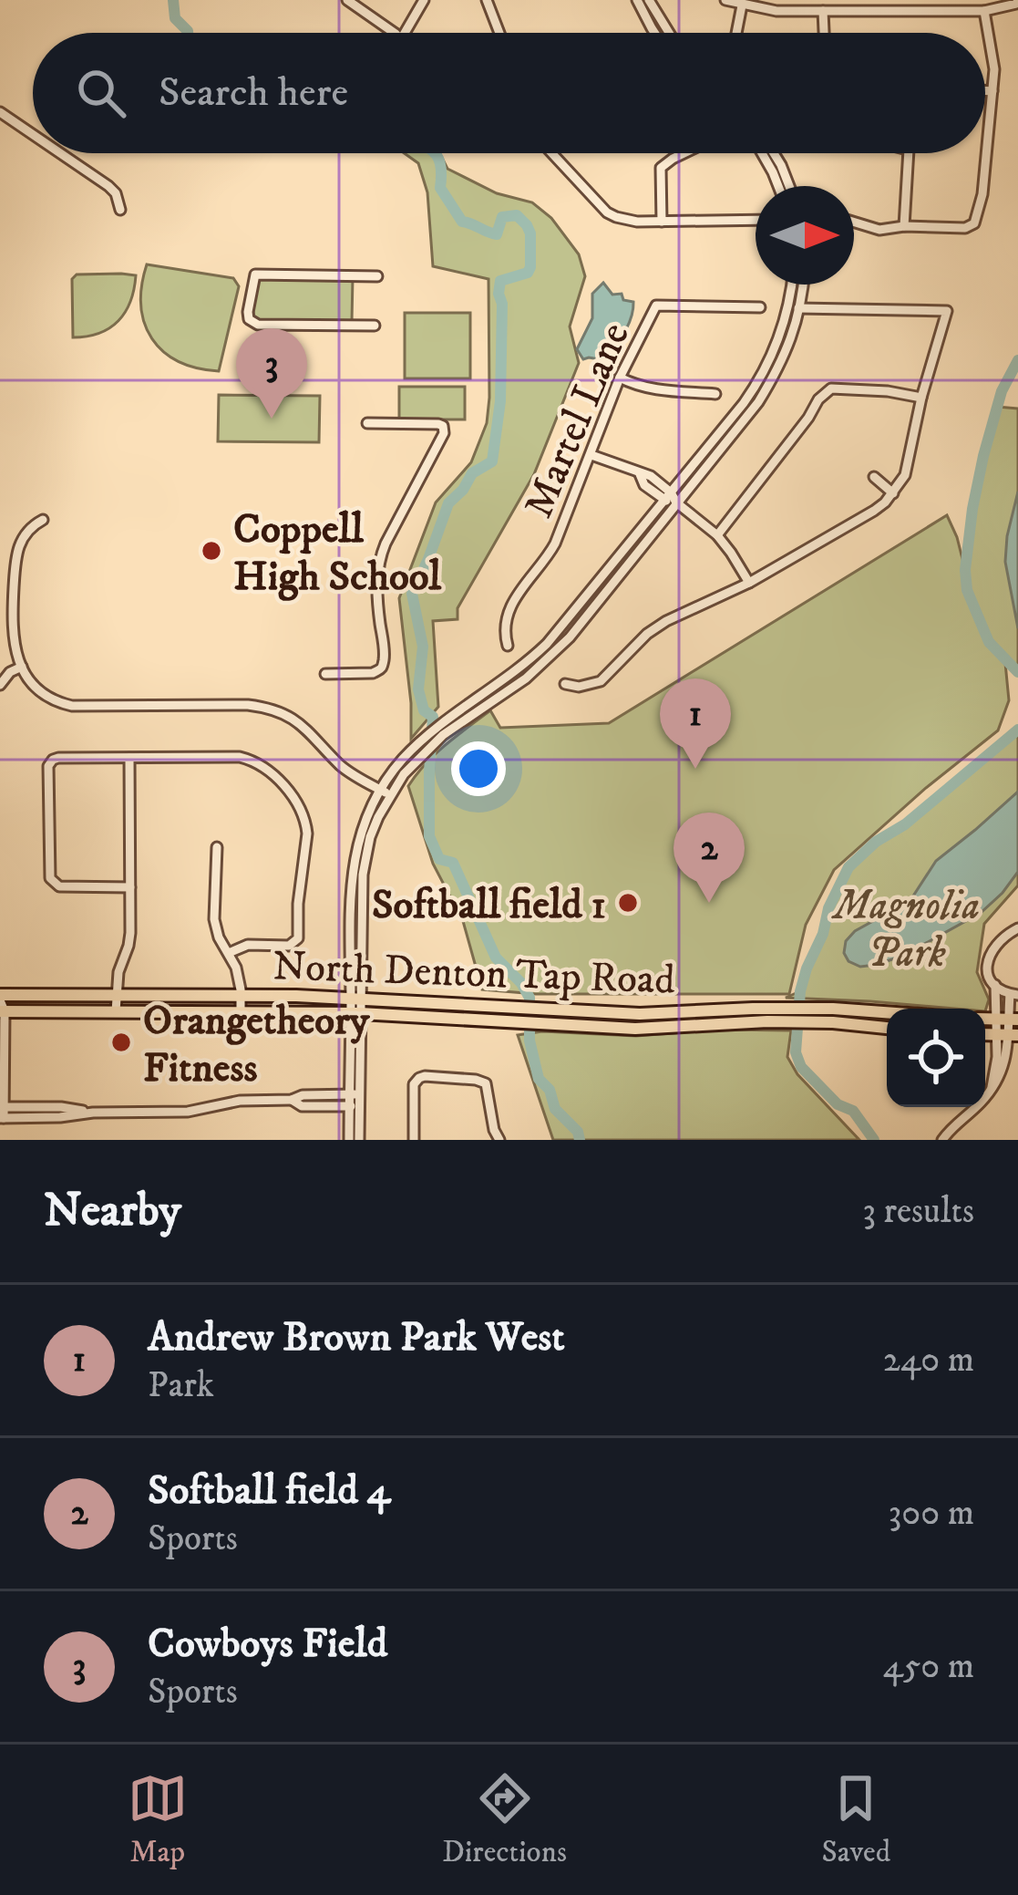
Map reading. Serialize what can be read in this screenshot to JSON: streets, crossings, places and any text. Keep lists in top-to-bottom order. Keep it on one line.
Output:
{"streets":{"main road":["North Denton Tap Road"],"street":["Martel Lane"]},"parks":["Magnolia Park"],"places":["Coppell High School","Softball field 1","Orangetheory Fitness"],"north":"right","page":{"search":"Search here","pins":["3","1","2"],"heading":["Nearby","3 results"],"list":[{"mark":"1","name":"Andrew Brown Park West","note":"Park","value":"240 m"},{"mark":"2","name":"Softball field 4","note":"Sports","value":"300 m"},{"mark":"3","name":"Cowboys Field","note":"Sports","value":"450 m"}],"nav":["Map","Directions","Saved"]}}
